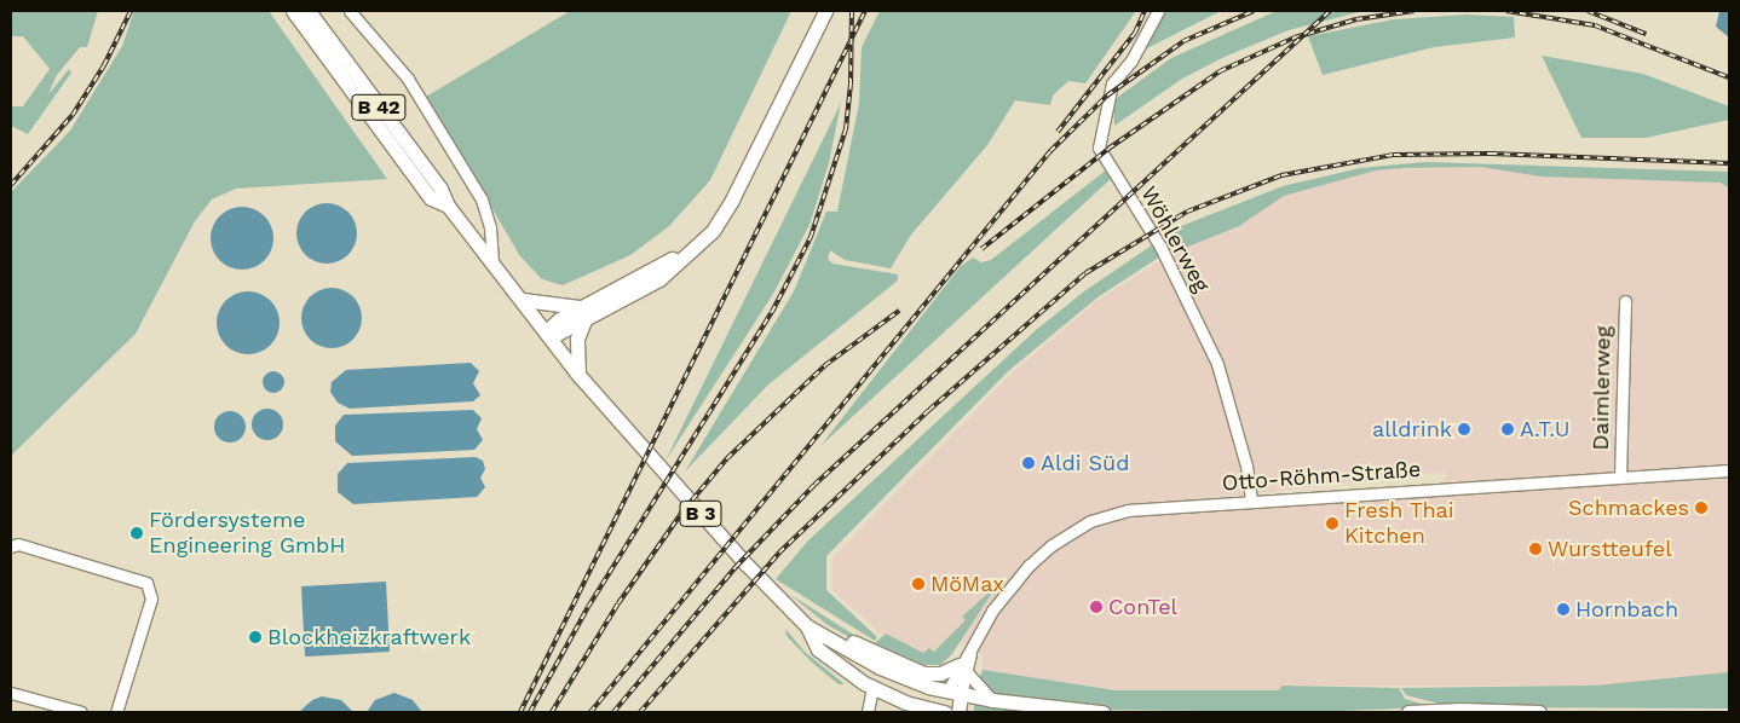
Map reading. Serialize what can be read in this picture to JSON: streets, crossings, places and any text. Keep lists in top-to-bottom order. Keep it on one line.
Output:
{"streets":{"main road":["B 42","B 3"],"street":["Wöhlerweg","Daimlerweg","Otto-Röhm-Straße"]},"crossings":[["B 42","B 3"],["Wöhlerweg","Otto-Röhm-Straße"],["Daimlerweg","Otto-Röhm-Straße"],["Otto-Röhm-Straße","B 3"]],"places":["alldrink","A.T.U","Aldi Süd","Schmackes","Fresh Thai Kitchen","Fördersysteme Engineering GmbH","Wurstteufel","MöMax","ConTel","Hornbach","Blockheizkraftwerk"]}
